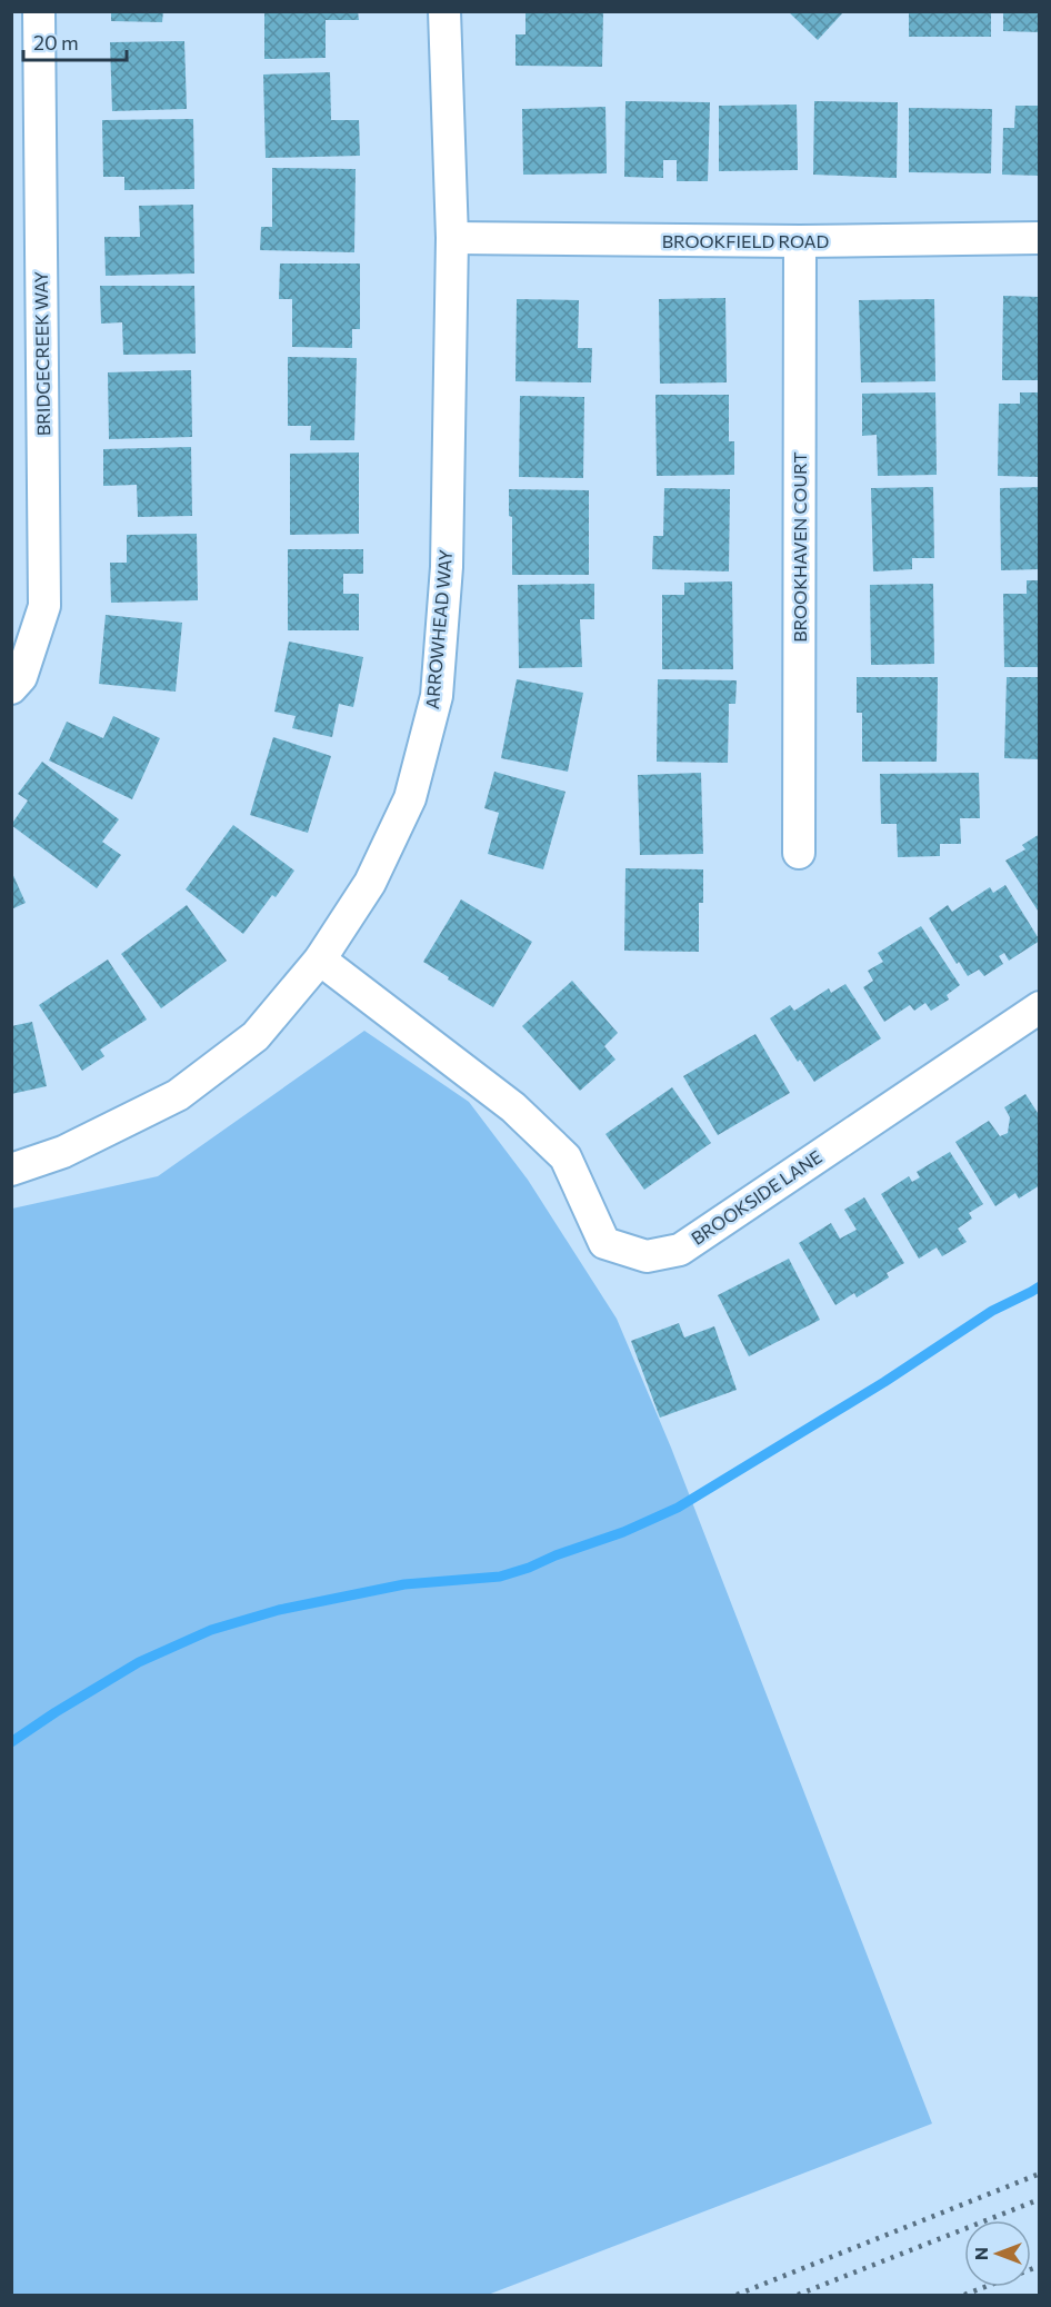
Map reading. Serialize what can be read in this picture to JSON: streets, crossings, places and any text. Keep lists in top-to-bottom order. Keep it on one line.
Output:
{"streets":{"street":["BROOKFIELD ROAD","BRIDGECREEK WAY","BROOKHAVEN COURT","ARROWHEAD WAY","BROOKSIDE LANE"]},"crossings":[["BROOKFIELD ROAD","BROOKHAVEN COURT"],["BROOKFIELD ROAD","ARROWHEAD WAY"],["ARROWHEAD WAY","BROOKSIDE LANE"]],"scale_bar":"20 m","north":"left"}
